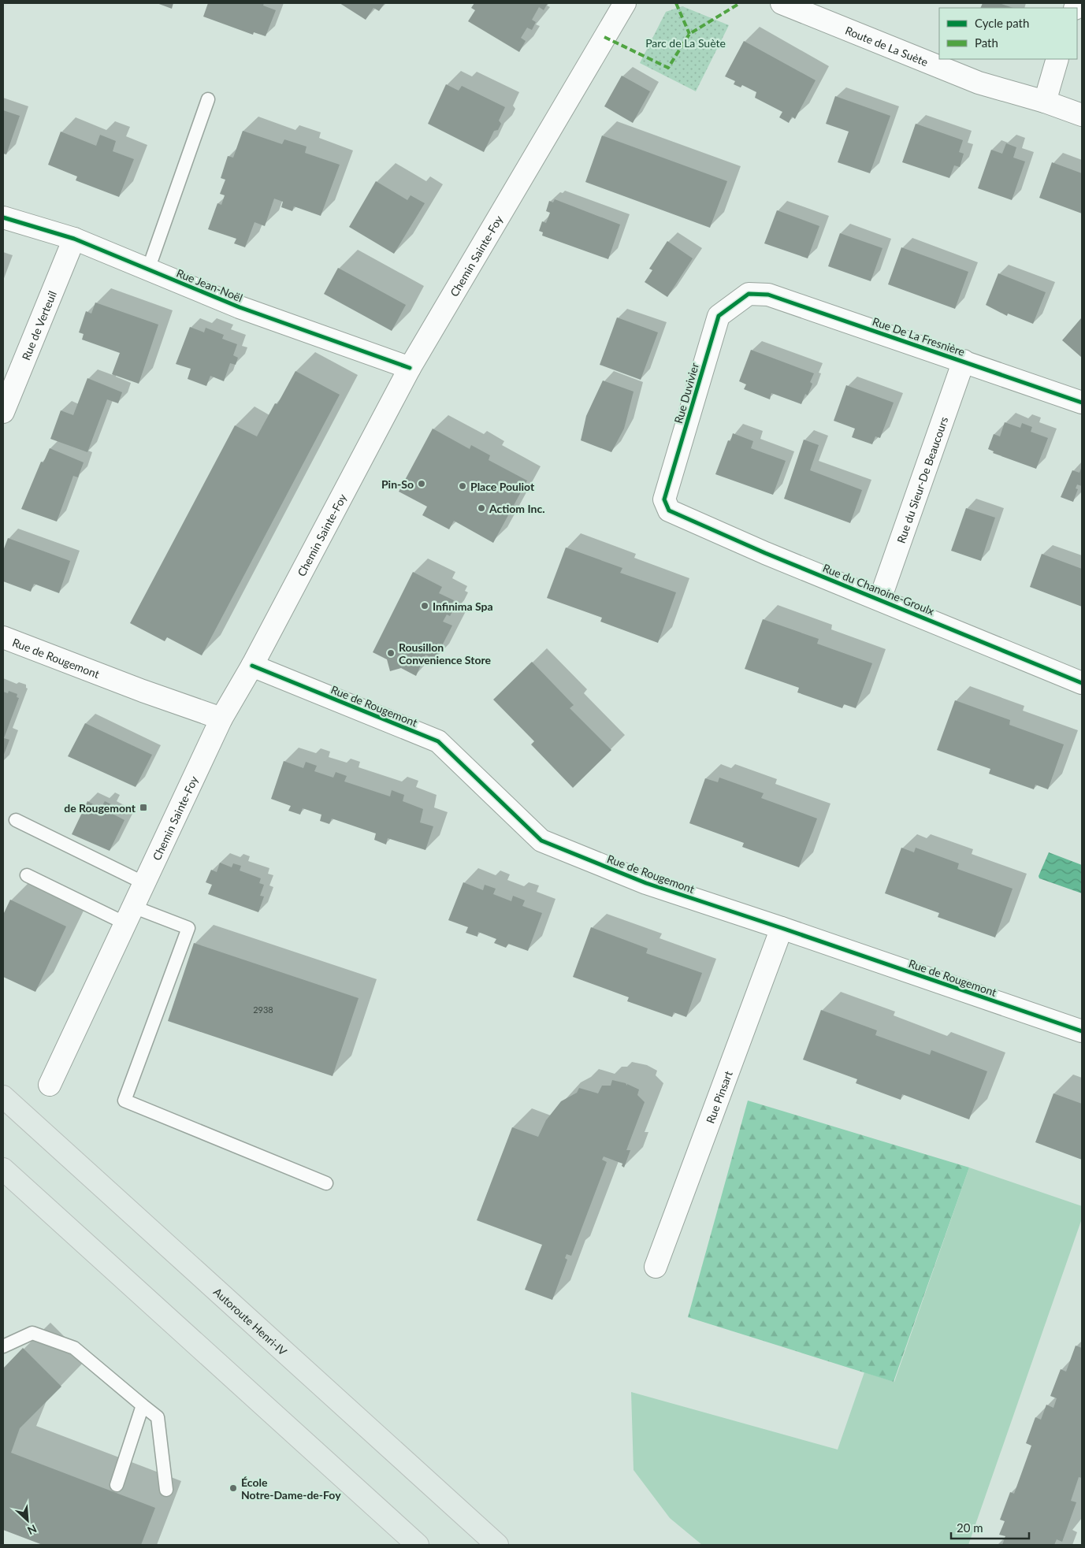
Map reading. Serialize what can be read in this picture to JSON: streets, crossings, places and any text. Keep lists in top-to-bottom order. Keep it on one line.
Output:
{"streets":{"highway":["Autoroute Henri-IV"],"street":["Route de La Suète","Chemin Sainte-Foy","Rue Jean-Noël","Rue de Verteuil","Rue De La Fresnière","Rue Duvivier","Rue du Sieur-De Beaucours","Rue du Chanoine-Groulx","Rue de Rougemont","Rue Pinsart"]},"crossings":[["Chemin Sainte-Foy","Rue Jean-Noël"],["Chemin Sainte-Foy","Rue de Rougemont"],["Rue Jean-Noël","Rue de Verteuil"],["Rue De La Fresnière","Rue Duvivier"],["Rue De La Fresnière","Rue du Sieur-De Beaucours"],["Rue Duvivier","Rue du Chanoine-Groulx"],["Rue du Sieur-De Beaucours","Rue du Chanoine-Groulx"],["Rue de Rougemont","Rue Pinsart"]],"parks":["Parc de La Suète"],"places":{"other":["Pin-So","Place Pouliot","Actiom Inc.","Infinima Spa","Rousillon Convenience Store","École Notre-Dame-de-Foy"],"transit":["de Rougemont"]},"house_numbers":["2938"],"legend":["Cycle path","Path"],"scale_bar":"20 m","north":"bottom right"}
